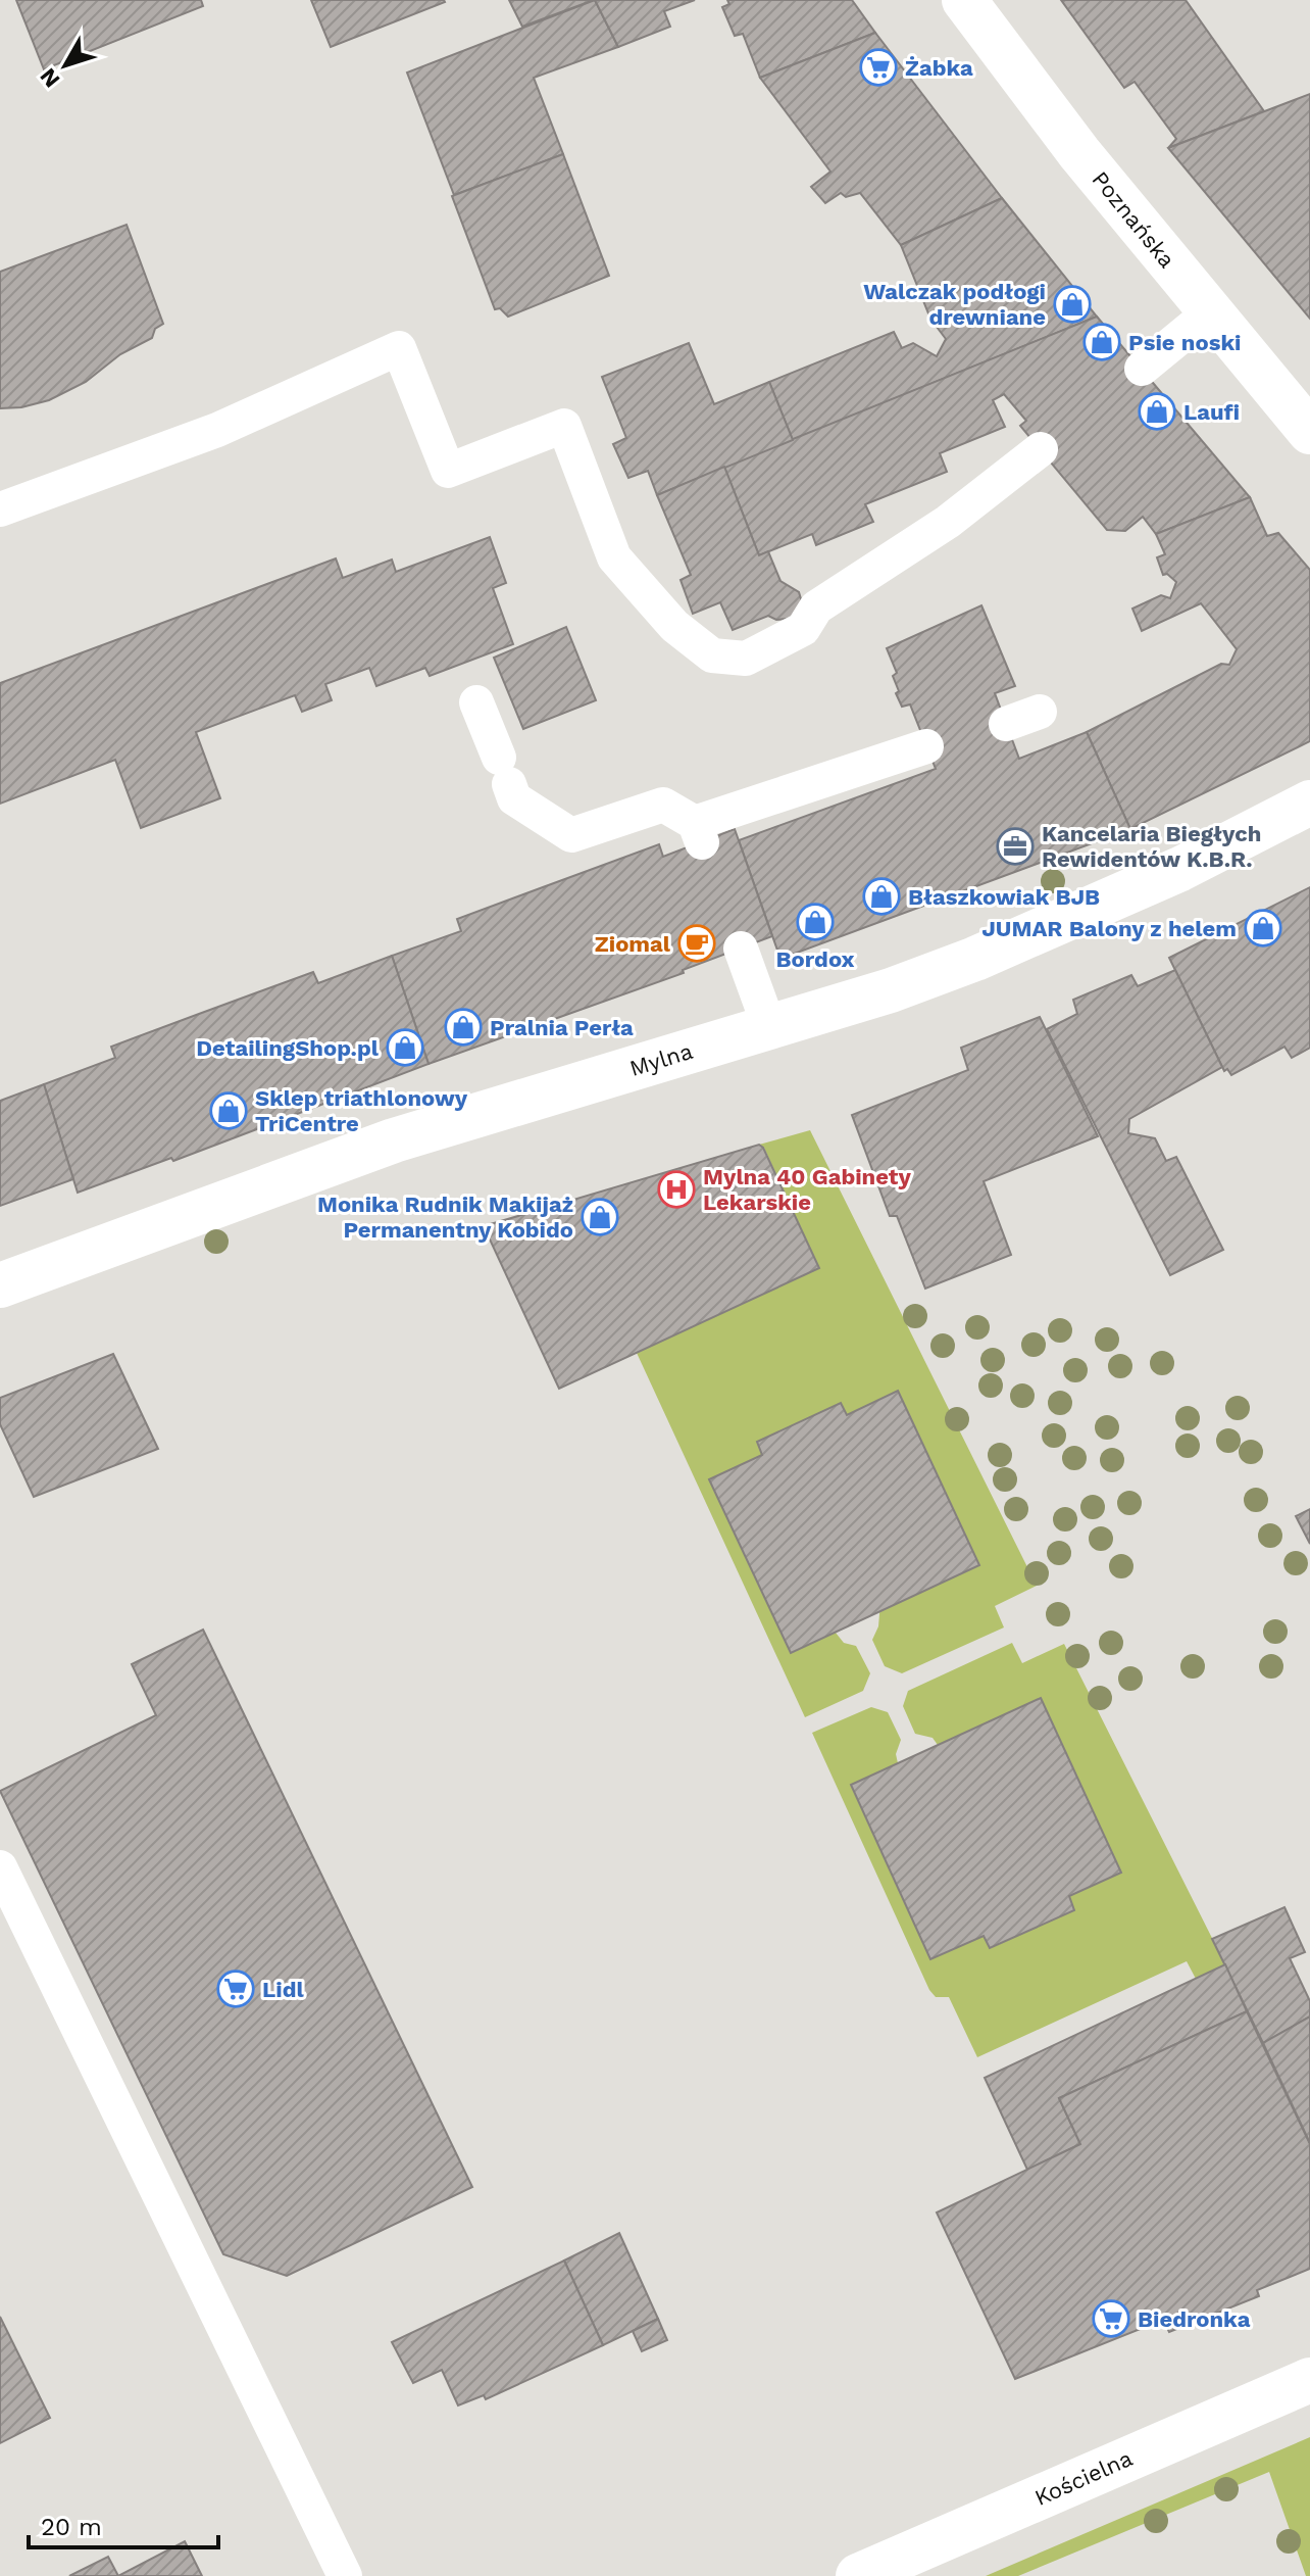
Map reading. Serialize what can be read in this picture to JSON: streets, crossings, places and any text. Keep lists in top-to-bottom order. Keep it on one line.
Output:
{"streets":{"street":["Poznańska","Mylna","Kościelna"]},"places":{"supermarket":["Żabka","Lidl","Biedronka"],"shop":["Walczak podłogi drewniane","Psie noski","Laufi","Błaszkowiak BJB","Bordox","JUMAR Balony z helem","Pralnia Perła","DetailingShop.pl","Sklep triathlonowy TriCentre","Monika Rudnik Makijaż Permanentny Kobido"],"office":["Kancelaria Biegłych Rewidentów K.B.R."],"cafe":["Ziomal"],"hospital":["Mylna 40 Gabinety Lekarskie"]},"scale_bar":"20 m","north":"bottom left"}
